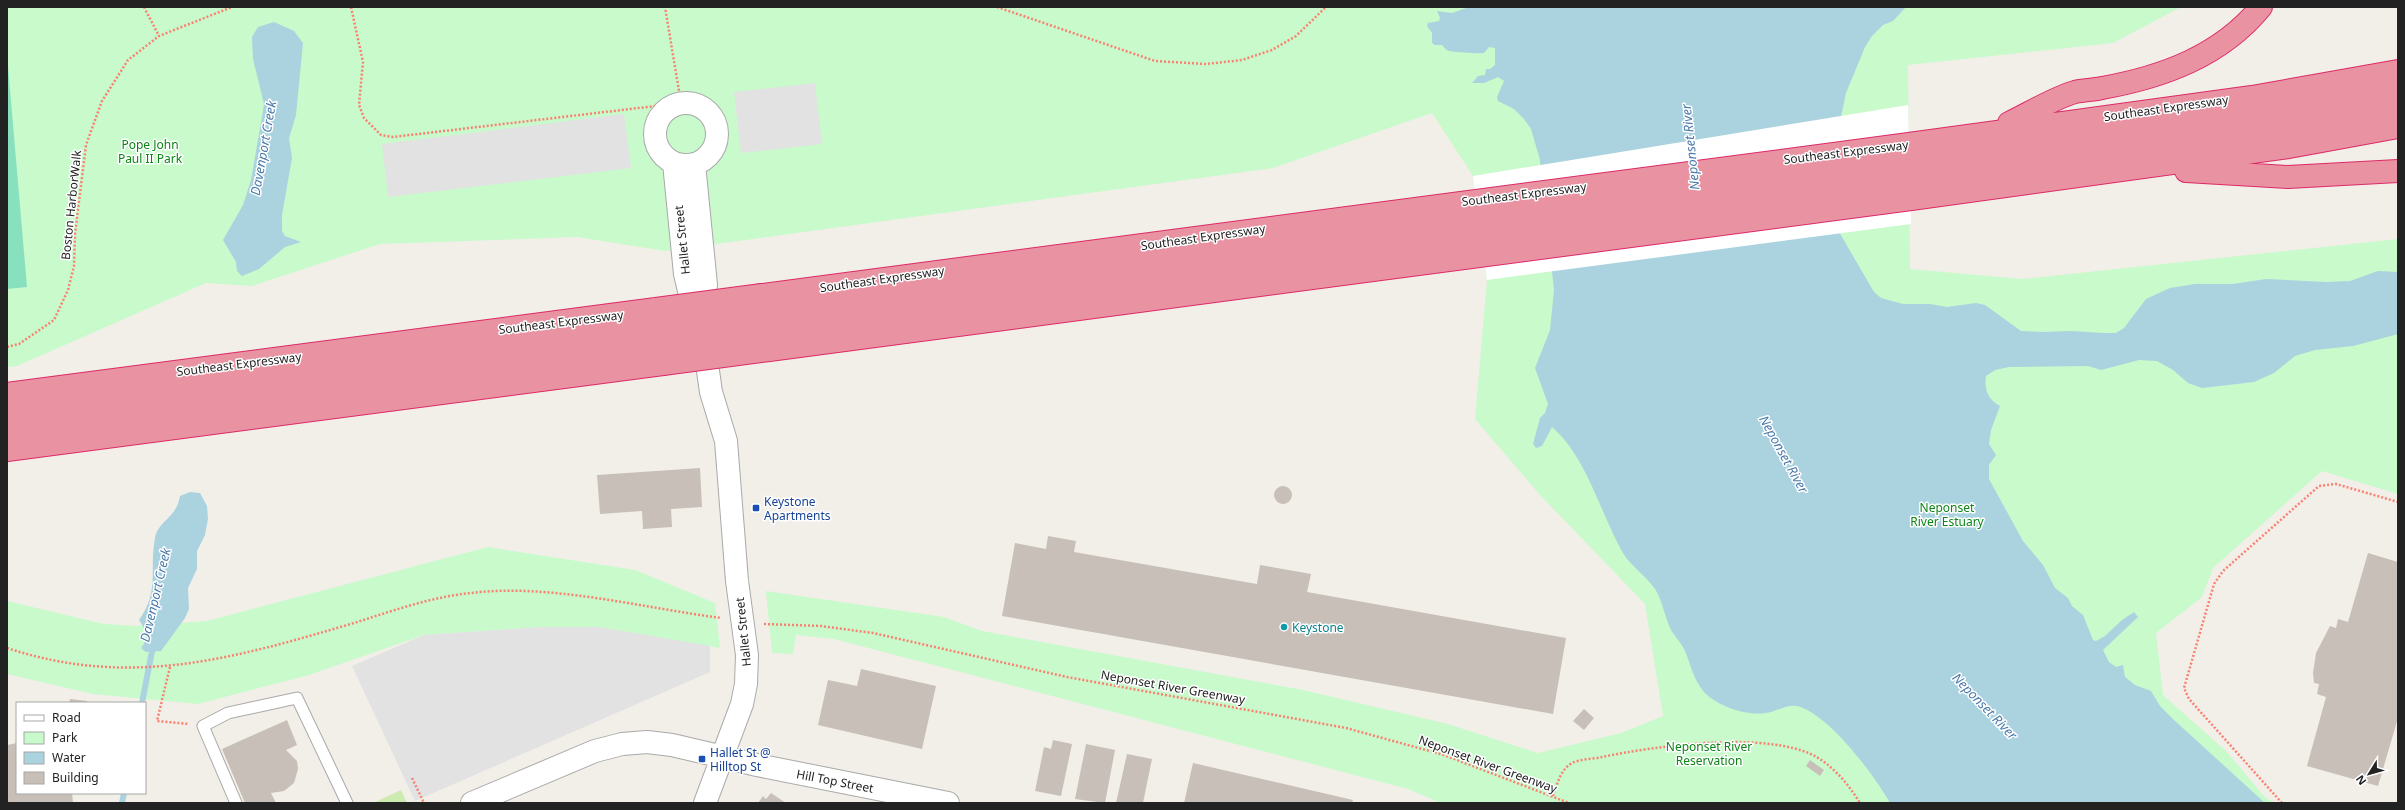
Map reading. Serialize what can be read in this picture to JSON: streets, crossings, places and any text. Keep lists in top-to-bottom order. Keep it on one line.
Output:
{"streets":{"highway":["Southeast Expressway"],"street":["Hallet Street","Hill Top Street"],"path":["Boston HarborWalk","Neponset River Greenway"]},"crossings":[["Hallet Street","Hill Top Street"]],"water":["Neponset River","Davenport Creek"],"parks":["Pope John Paul II Park","Neponset River Estuary","Neponset River Reservation"],"places":{"transit":["Keystone Apartments","Hallet St @ Hilltop St"],"other":["Keystone"]},"legend":["Road","Park","Water","Building"],"north":"bottom left"}
